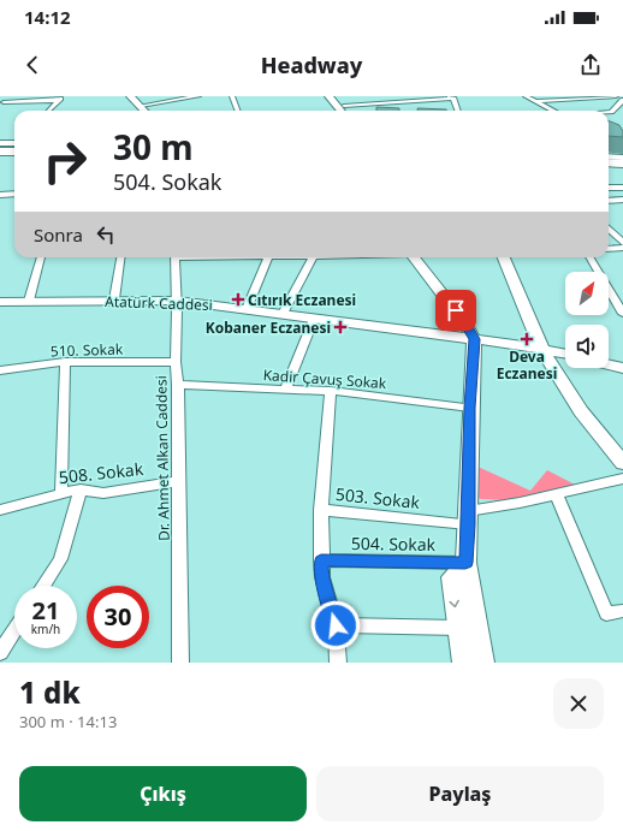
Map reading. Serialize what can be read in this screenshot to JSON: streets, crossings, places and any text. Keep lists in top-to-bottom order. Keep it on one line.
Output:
{"streets":{"street":["Atatürk Caddesi","510. Sokak","Kadir Çavuş Sokak","Dr. Ahmet Alkan Caddesi","508. Sokak","503. Sokak","504. Sokak"]},"crossings":[["Atatürk Caddesi","Dr. Ahmet Alkan Caddesi"],["510. Sokak","Dr. Ahmet Alkan Caddesi"],["Kadir Çavuş Sokak","Dr. Ahmet Alkan Caddesi"],["Dr. Ahmet Alkan Caddesi","508. Sokak"],["503. Sokak","504. Sokak"]],"places":{"health":["Cıtırık Eczanesi","Kobaner Eczanesi","Deva Eczanesi"]},"north":"top right","page":{"status":"14:12","header":"Headway","turn":["30 m","504. Sokak"],"then":"Sonra","speed":"21 km/h","limit":"30","heading":["1 dk","300 m · 14:13"],"buttons":["Çıkış","Paylaş"]}}
